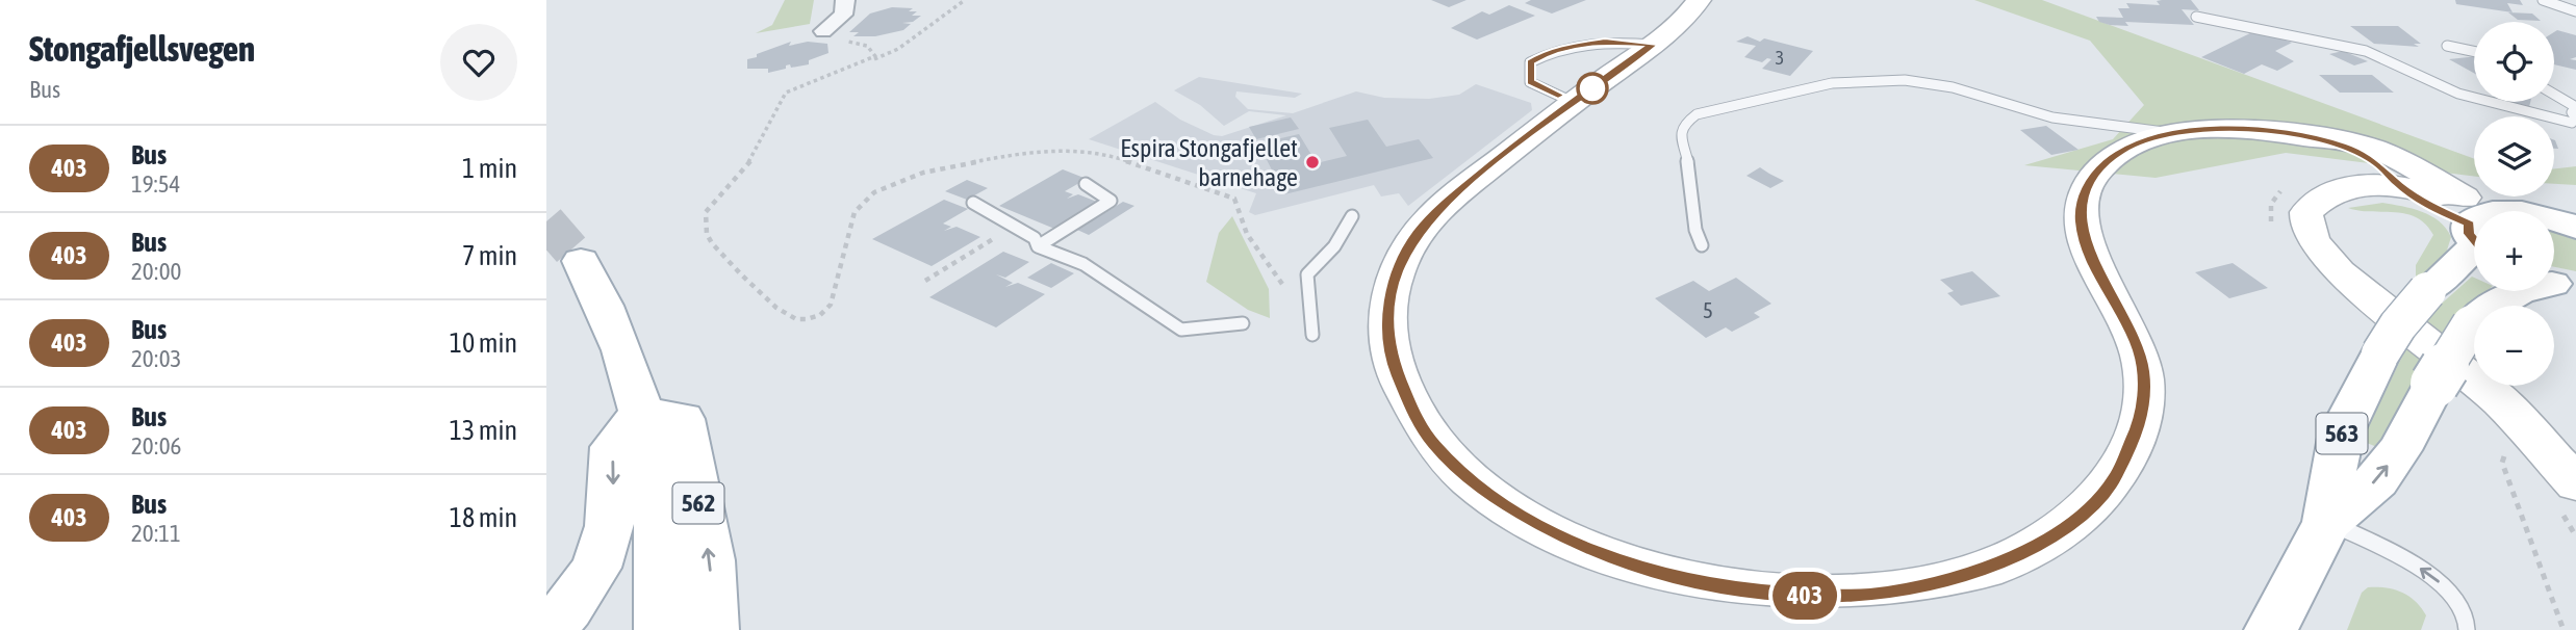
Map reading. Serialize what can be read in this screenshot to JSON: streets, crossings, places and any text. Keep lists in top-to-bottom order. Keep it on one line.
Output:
{"streets":{"main road":["563","562"]},"places":["Espira Stongafjellet barnehage"],"lines":["bus line 403"],"house_numbers":["3","5"],"page":{"heading":["Stongafjellsvegen","Bus"],"on_map":"403","map_buttons":["+","−"],"list":[{"mark":"403","name":"Bus","note":"19:54","value":"1 min"},{"mark":"403","name":"Bus","note":"20:00","value":"7 min"},{"mark":"403","name":"Bus","note":"20:03","value":"10 min"},{"mark":"403","name":"Bus","note":"20:06","value":"13 min"},{"mark":"403","name":"Bus","note":"20:11","value":"18 min"}]}}
